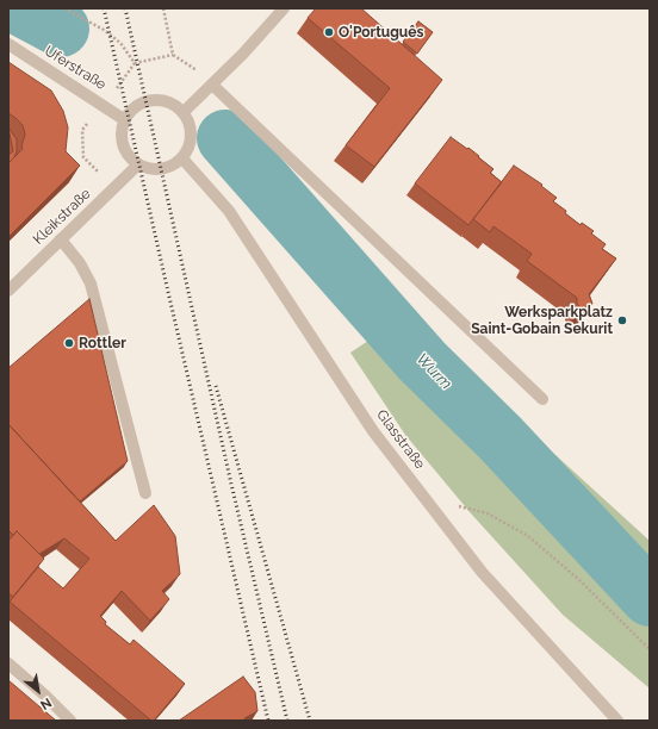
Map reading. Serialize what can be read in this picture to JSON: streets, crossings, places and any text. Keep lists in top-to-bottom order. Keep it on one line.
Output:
{"streets":{"street":["Uferstraße","Kleikstraße","Glasstraße"]},"crossings":[["Uferstraße","Kleikstraße"],["Uferstraße","Glasstraße"],["Kleikstraße","Glasstraße"]],"water":["Wurm"],"places":["O'Português","Werksparkplatz Saint-Gobain Sekurit","Rottler"],"north":"bottom right"}
